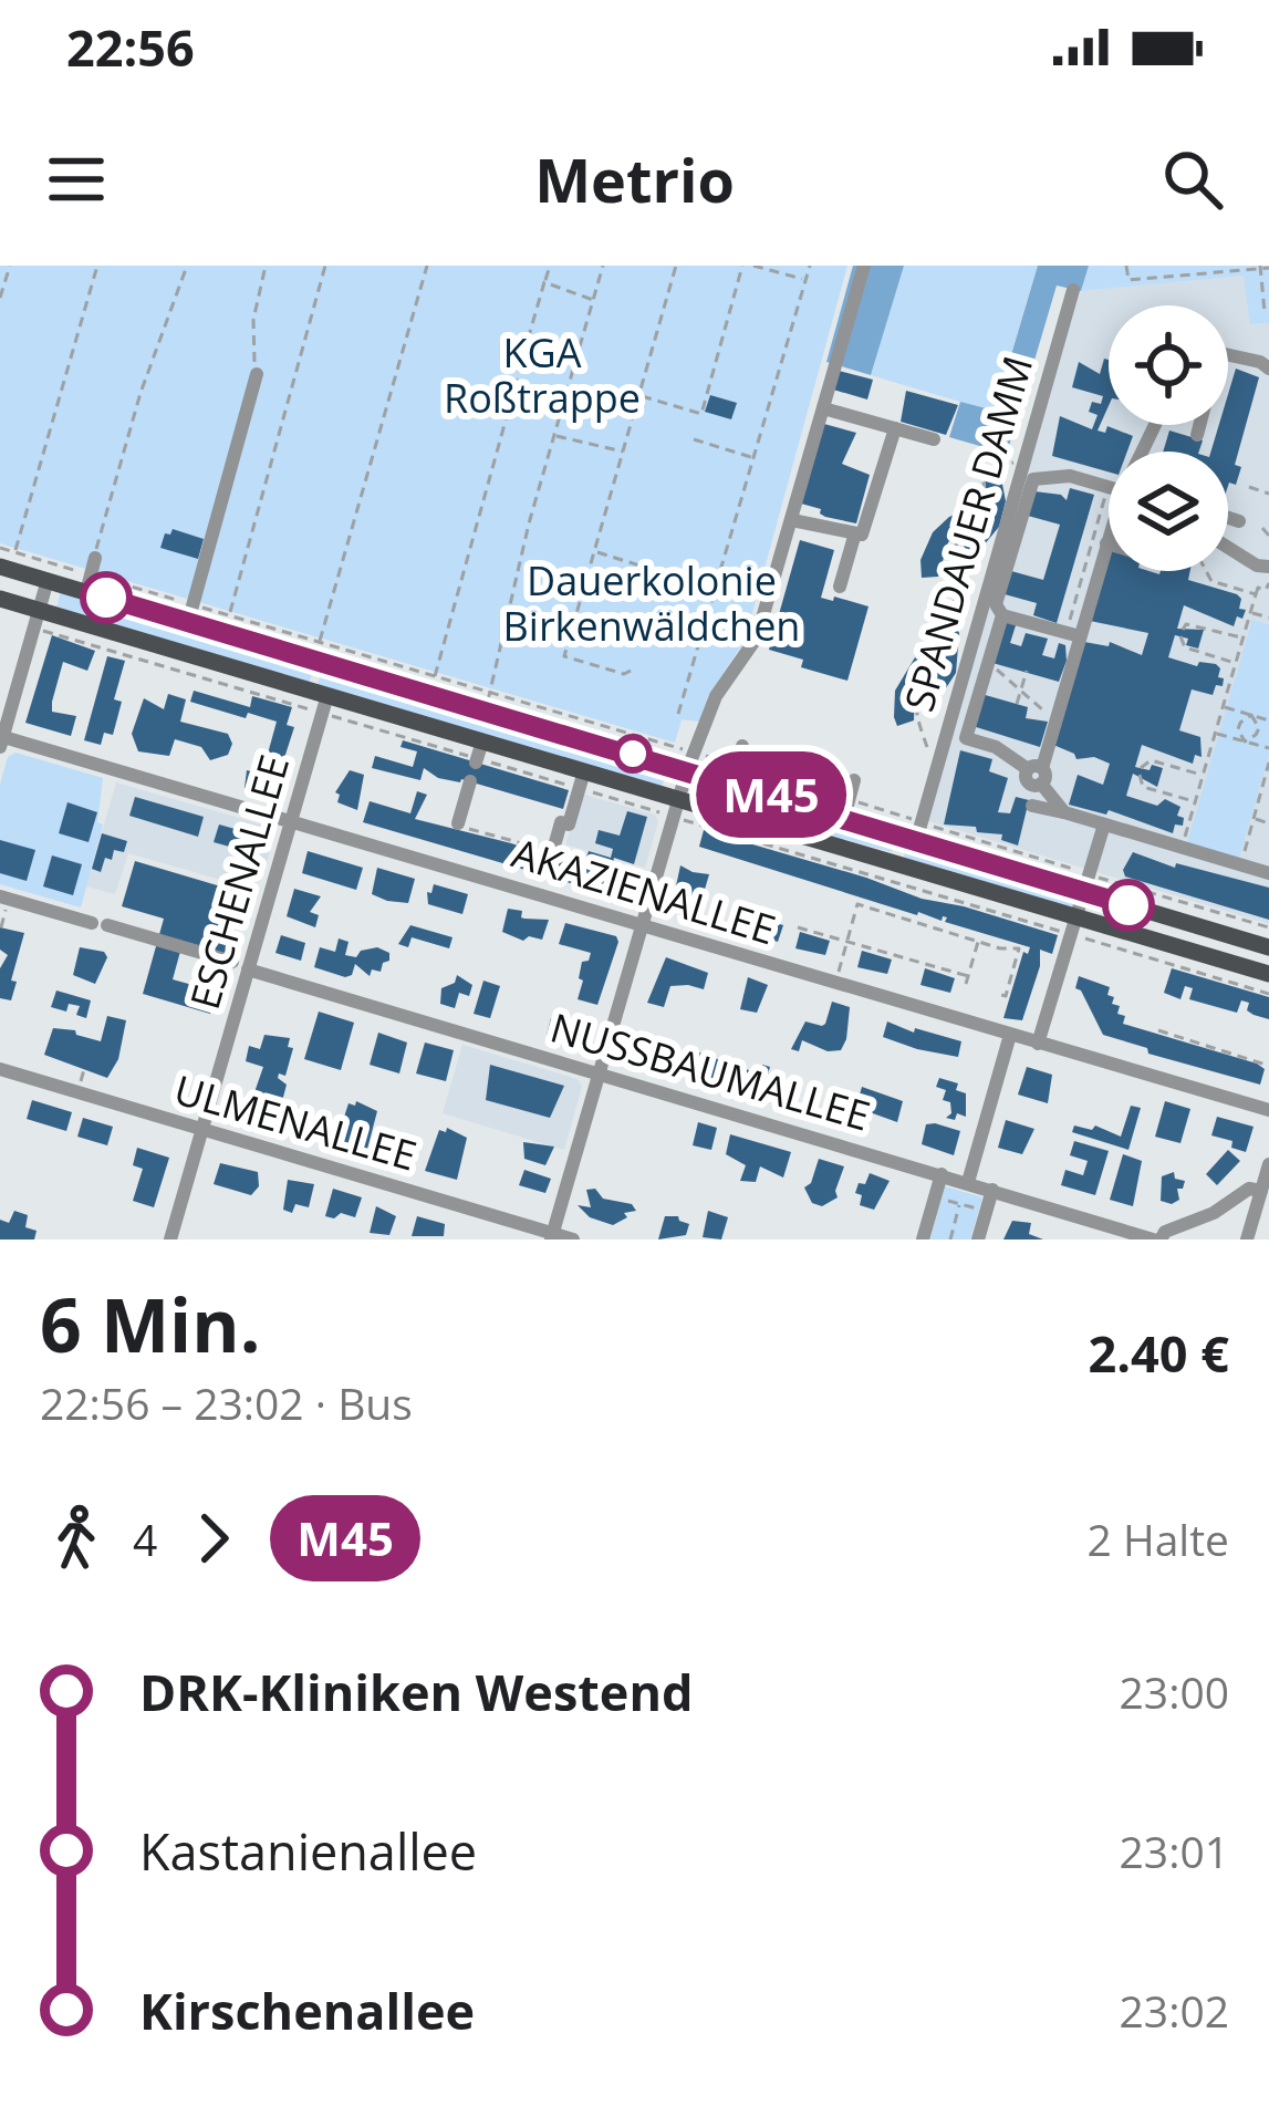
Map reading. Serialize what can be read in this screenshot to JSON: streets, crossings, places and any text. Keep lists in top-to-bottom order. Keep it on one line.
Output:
{"streets":{"street":["SPANDAUER DAMM","ESCHENALLEE","AKAZIENALLEE","NUSSBAUMALLEE","ULMENALLEE"]},"crossings":[["ESCHENALLEE","AKAZIENALLEE"],["ESCHENALLEE","NUSSBAUMALLEE"],["ESCHENALLEE","ULMENALLEE"]],"parks":["KGA Roßtrappe","Dauerkolonie Birkenwäldchen"],"lines":["bus line M45"],"page":{"status":"22:56","header":"Metrio","on_map":"M45","heading":["6 Min.","22:56 – 23:02 · Bus","2.40 €"],"legs":["4","M45","2 Halte"],"list":[{"name":"DRK-Kliniken Westend","value":"23:00"},{"name":"Kastanienallee","value":"23:01"},{"name":"Kirschenallee","value":"23:02"}]}}
